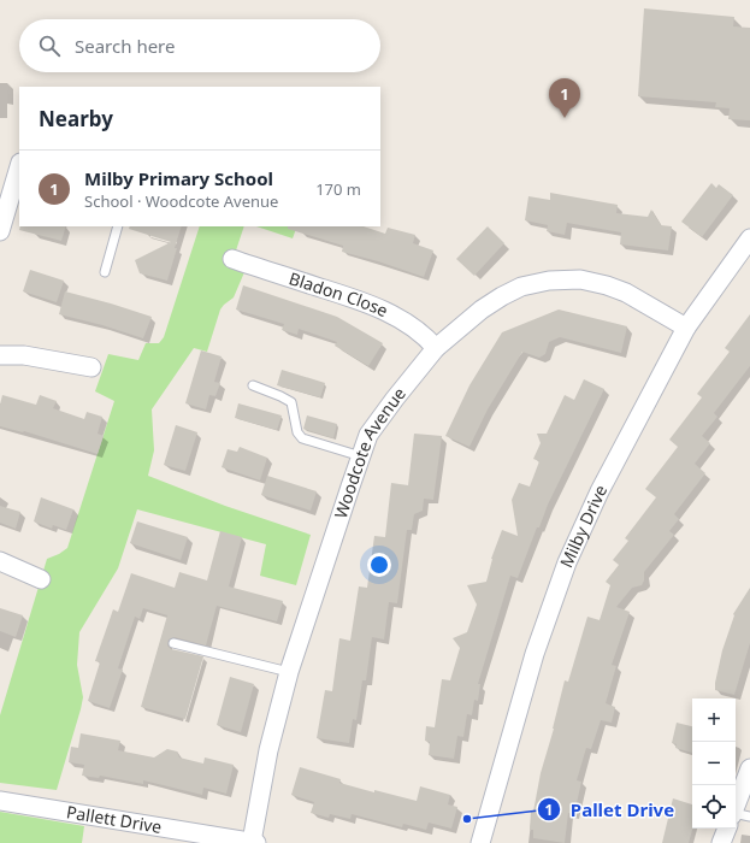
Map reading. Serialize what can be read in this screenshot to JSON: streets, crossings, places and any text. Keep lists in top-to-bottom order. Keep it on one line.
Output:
{"streets":{"street":["Bladon Close","Woodcote Avenue","Milby Drive","Pallett Drive"]},"crossings":[["Bladon Close","Woodcote Avenue"],["Woodcote Avenue","Milby Drive"],["Woodcote Avenue","Pallett Drive"]],"places":["Pallet Drive"],"page":{"search":"Search here","pins":"1","heading":"Nearby","list":[{"mark":"1","name":"Milby Primary School","note":"School · Woodcote Avenue","value":"170 m"}],"map_buttons":["+","−"]}}
